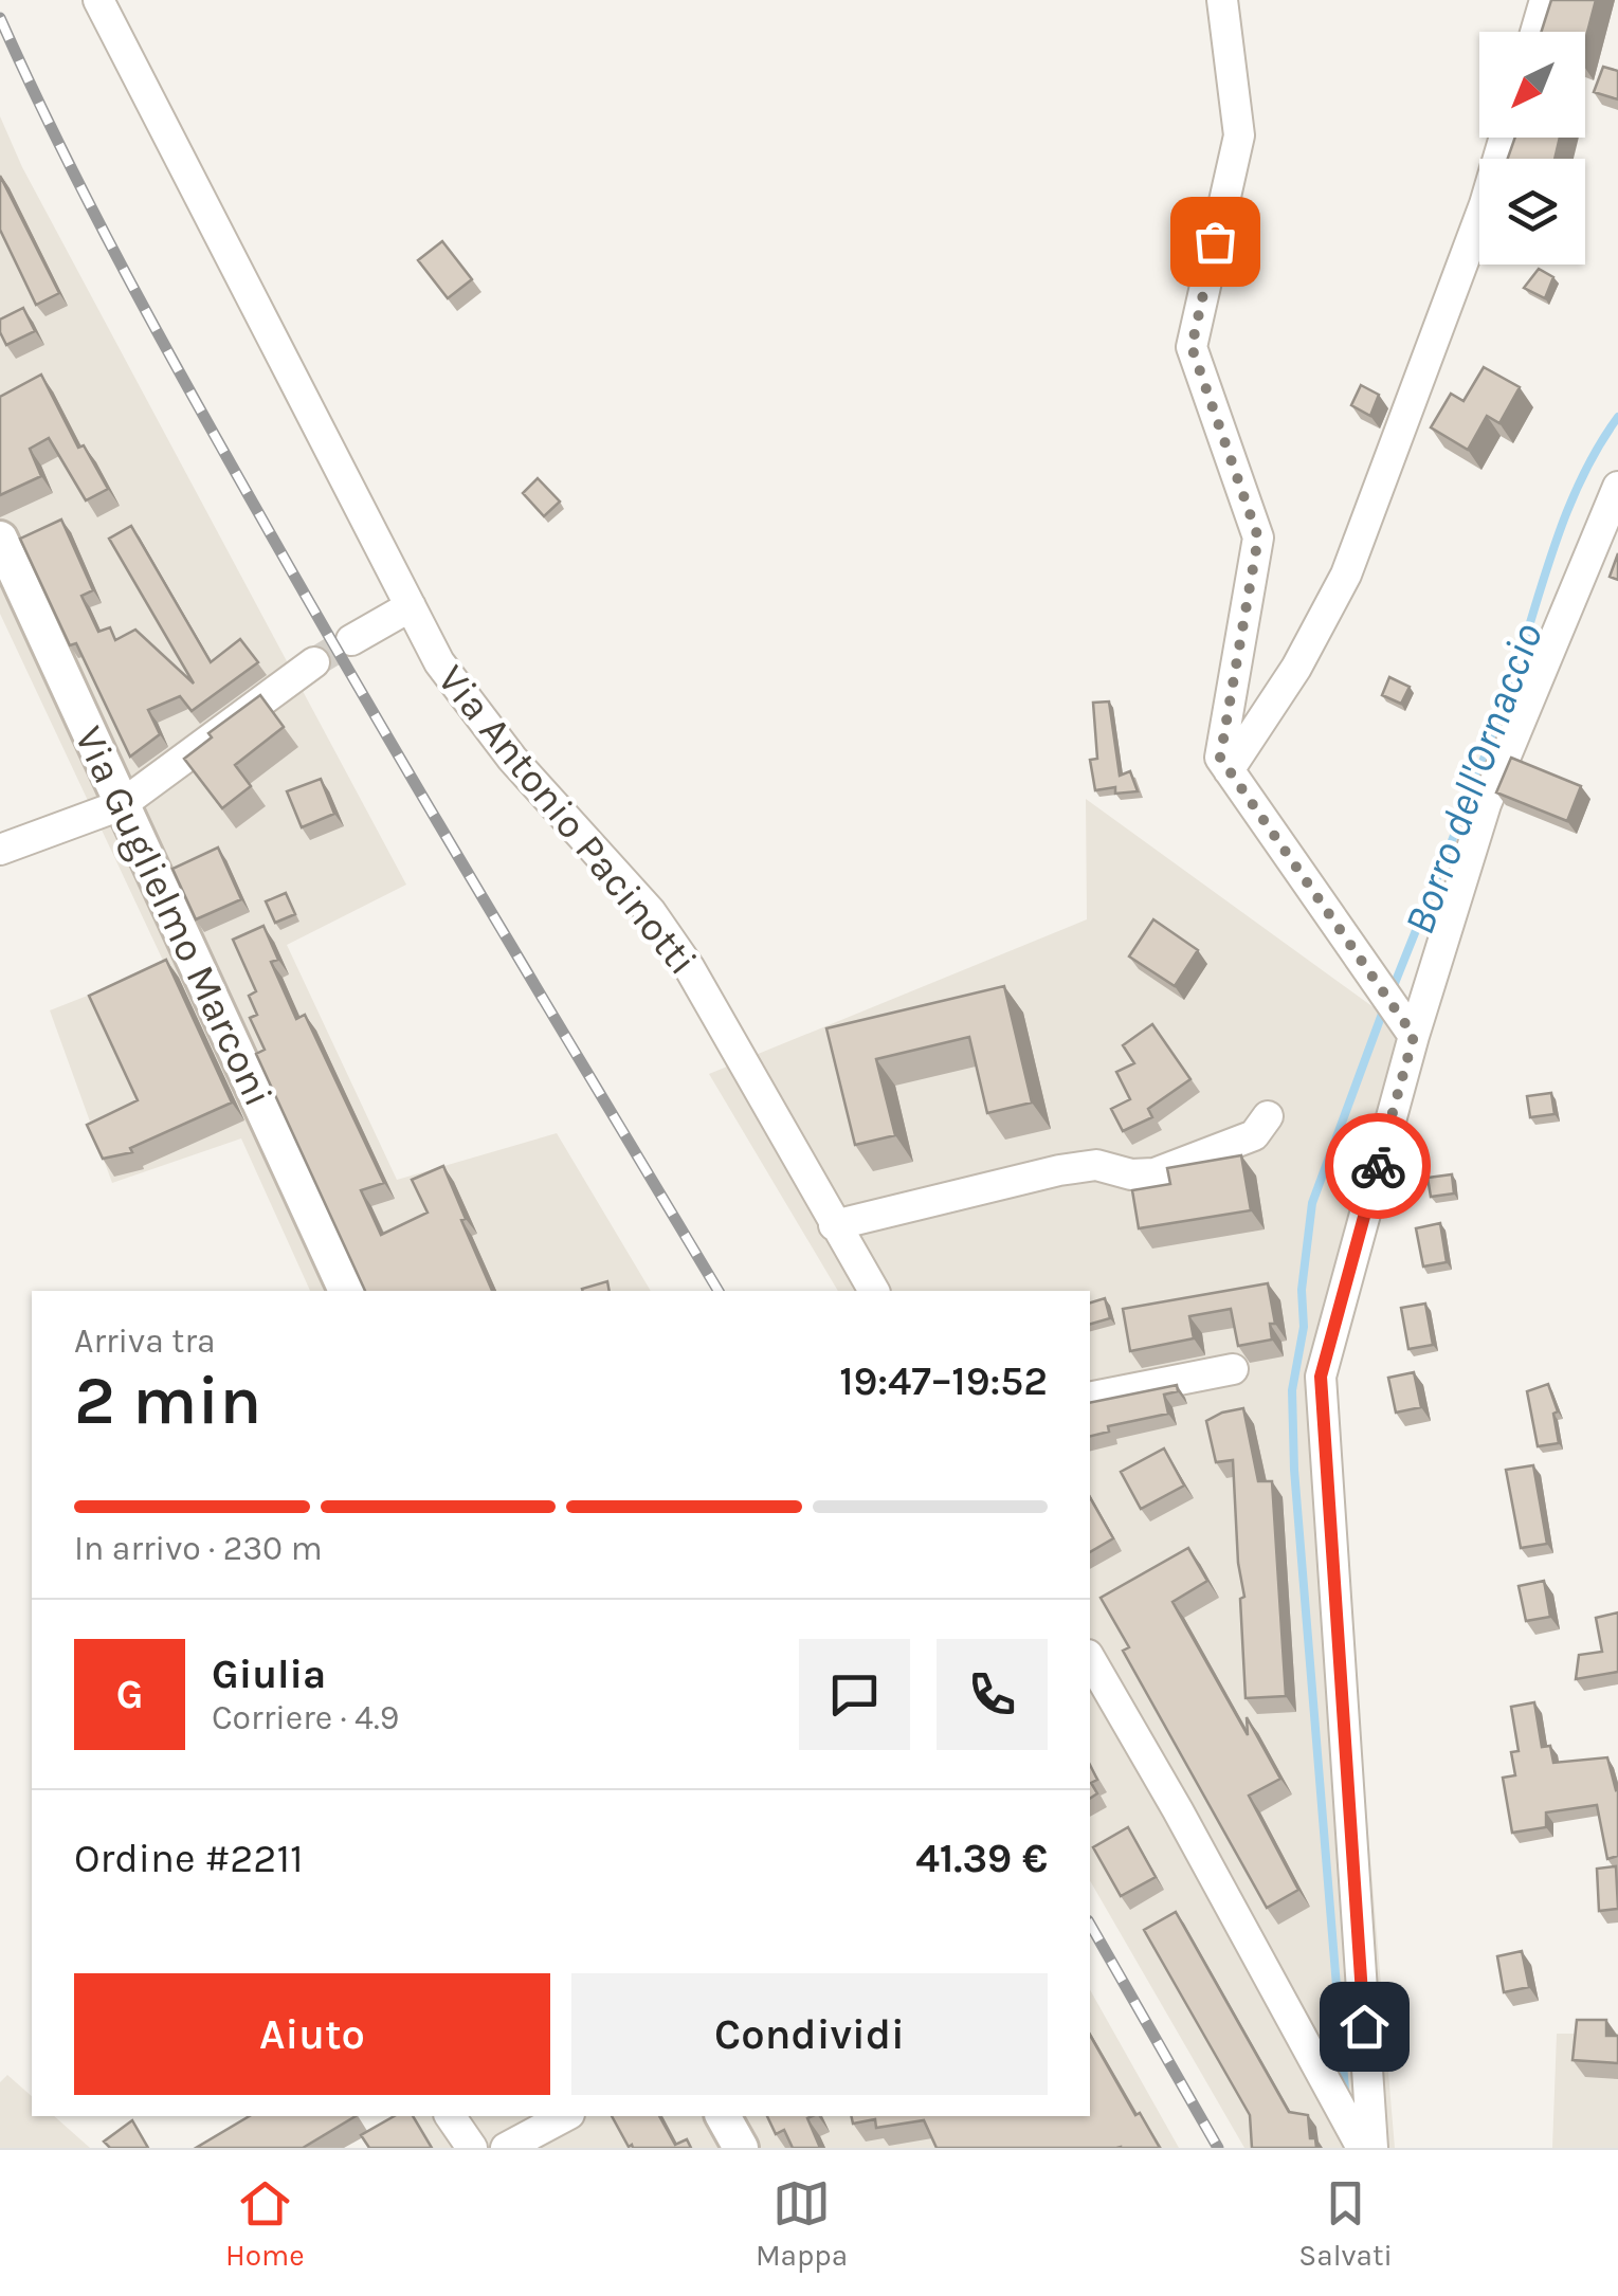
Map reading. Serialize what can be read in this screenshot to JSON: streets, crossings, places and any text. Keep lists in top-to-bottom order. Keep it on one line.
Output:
{"streets":{"street":["Via Antonio Pacinotti","Via Guglielmo Marconi"]},"water":["Borro dell'Ornaccio"],"north":"bottom left","page":{"heading":["2 min","Arriva tra","19:47–19:52"],"panel":["Giulia","Corriere · 4.9","Ordine #2211","41.39 €"],"bar":"In arrivo · 230 m","round":"G","buttons":["Aiuto","Condividi"],"tabs":["Home","Mappa","Salvati"]}}
